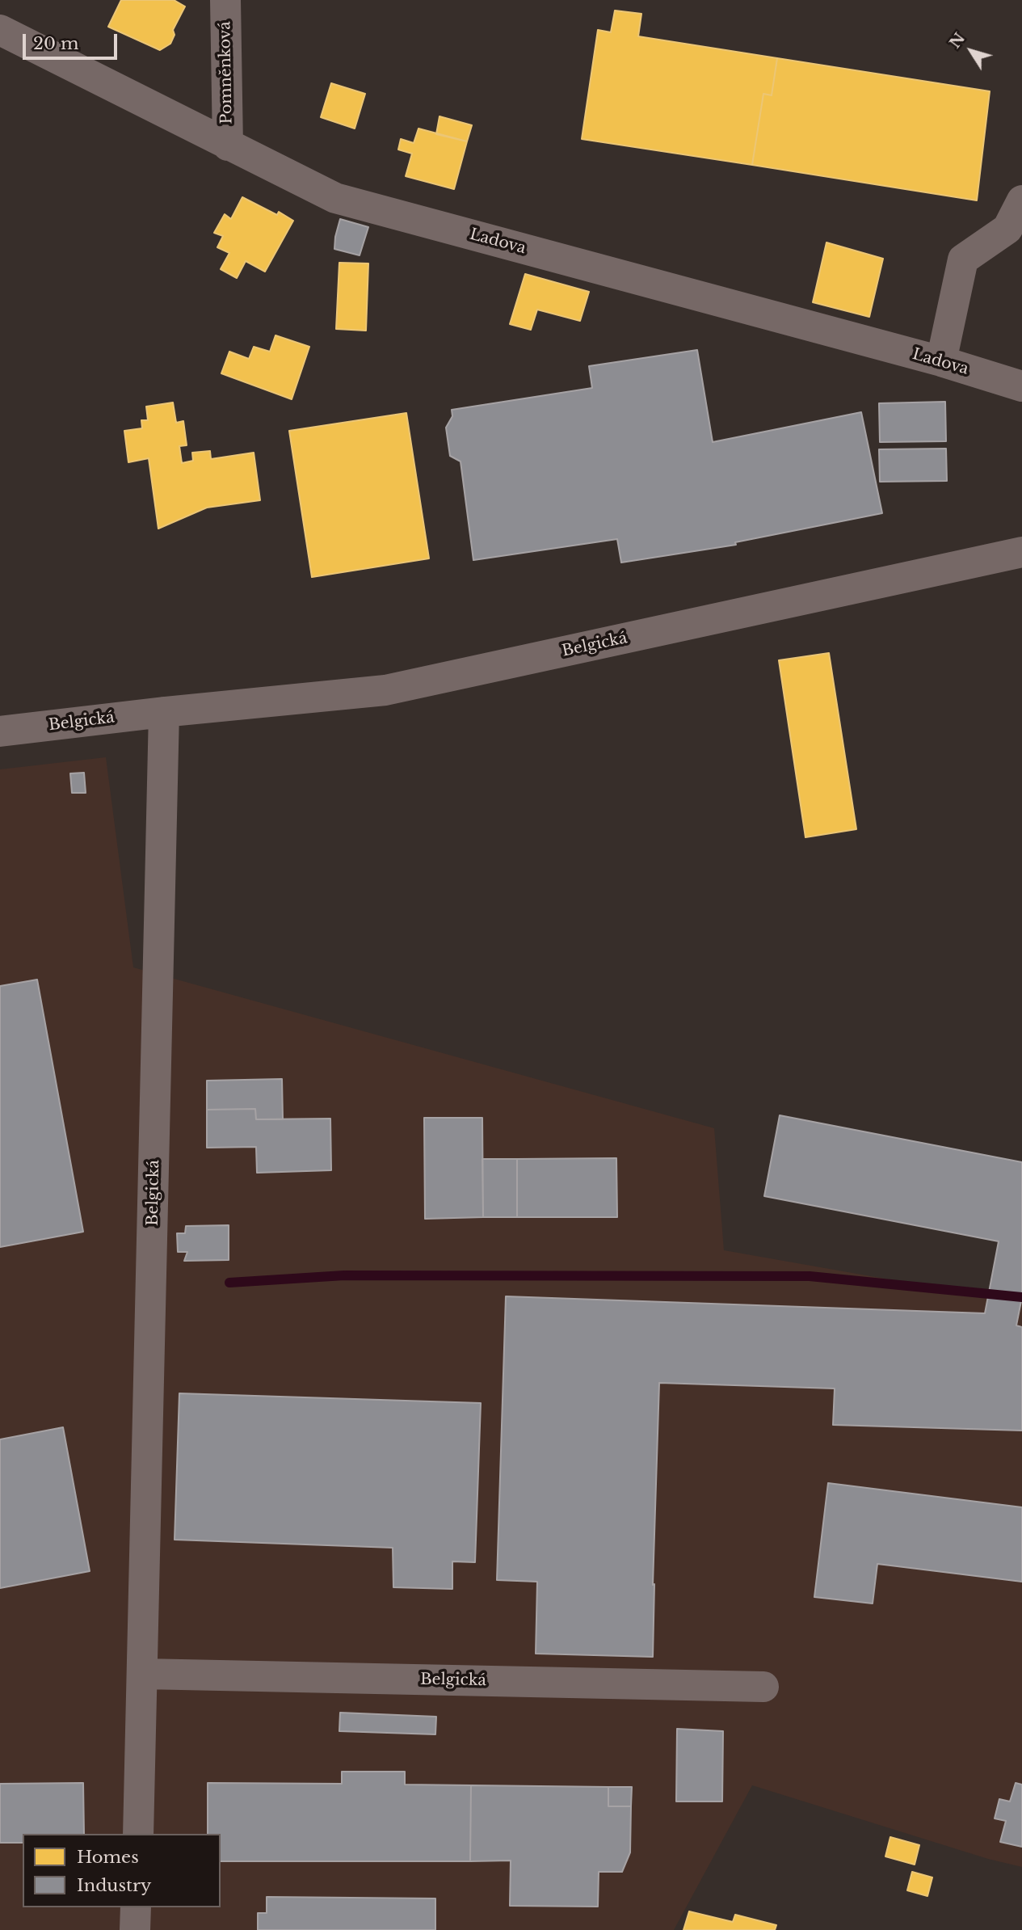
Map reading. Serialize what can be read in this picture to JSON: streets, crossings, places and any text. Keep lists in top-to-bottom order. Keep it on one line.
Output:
{"streets":{"street":["Pomněnková","Ladova","Belgická"]},"crossings":[["Pomněnková","Ladova"]],"legend":["Homes","Industry"],"scale_bar":"20 m","north":"top left"}
